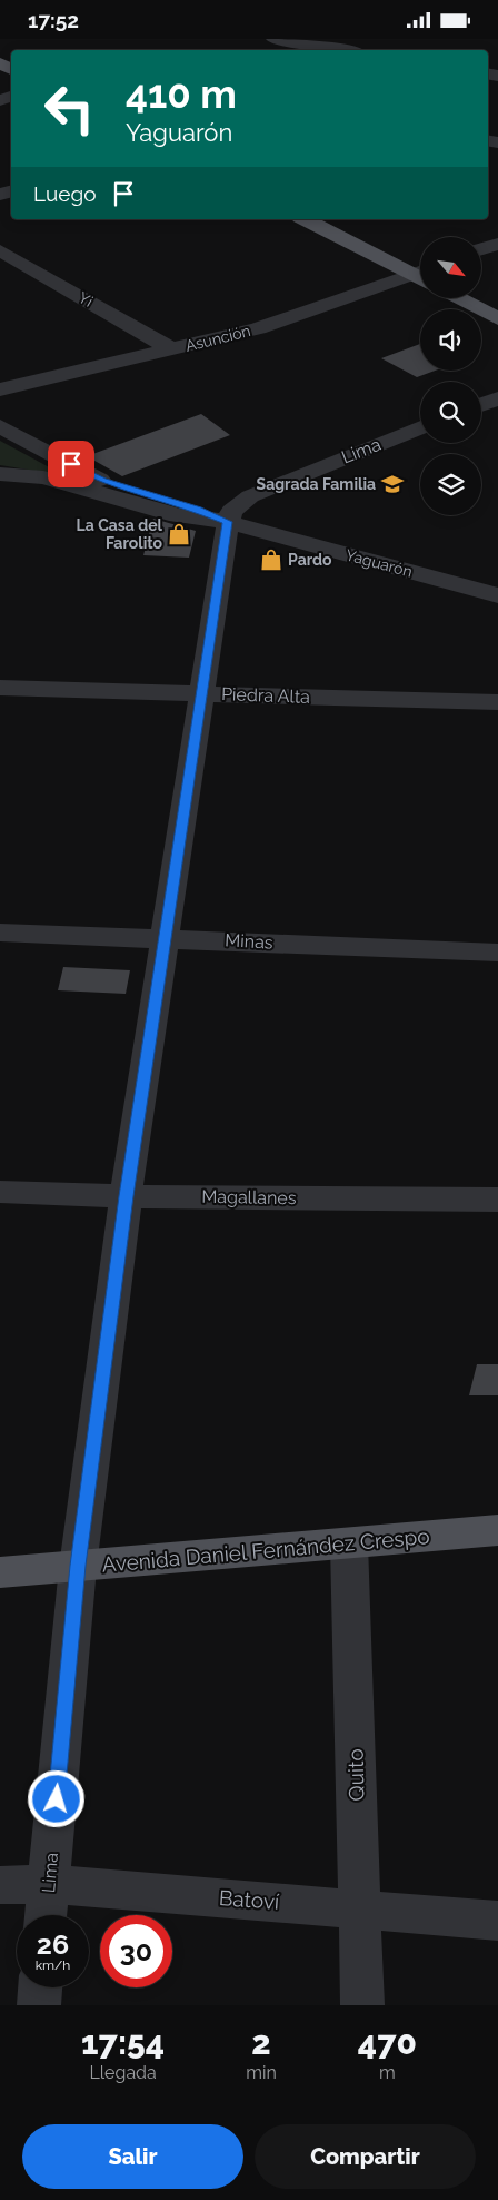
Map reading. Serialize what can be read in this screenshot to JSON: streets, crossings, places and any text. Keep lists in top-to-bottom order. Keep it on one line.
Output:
{"streets":{"main road":["Avenida Daniel Fernández Crespo"],"street":["Yi","Asunción","Lima","Yaguarón","Piedra Alta","Minas","Magallanes","Quito","Batoví"]},"crossings":[["Yi","Asunción"],["Lima","Yaguarón"],["Lima","Piedra Alta"],["Lima","Minas"],["Lima","Magallanes"],["Lima","Avenida Daniel Fernández Crespo"],["Lima","Batoví"],["Avenida Daniel Fernández Crespo","Quito"],["Quito","Batoví"]],"places":{"school or university":["Sagrada Familia"],"shop":["La Casa del Farolito","Pardo"]},"north":"bottom right","page":{"status":"17:52","turn":["410 m","Yaguarón"],"then":"Luego","speed":"26 km/h","limit":"30","eta":["17:54","Llegada","2","min","470","m"],"buttons":["Salir","Compartir"]}}
